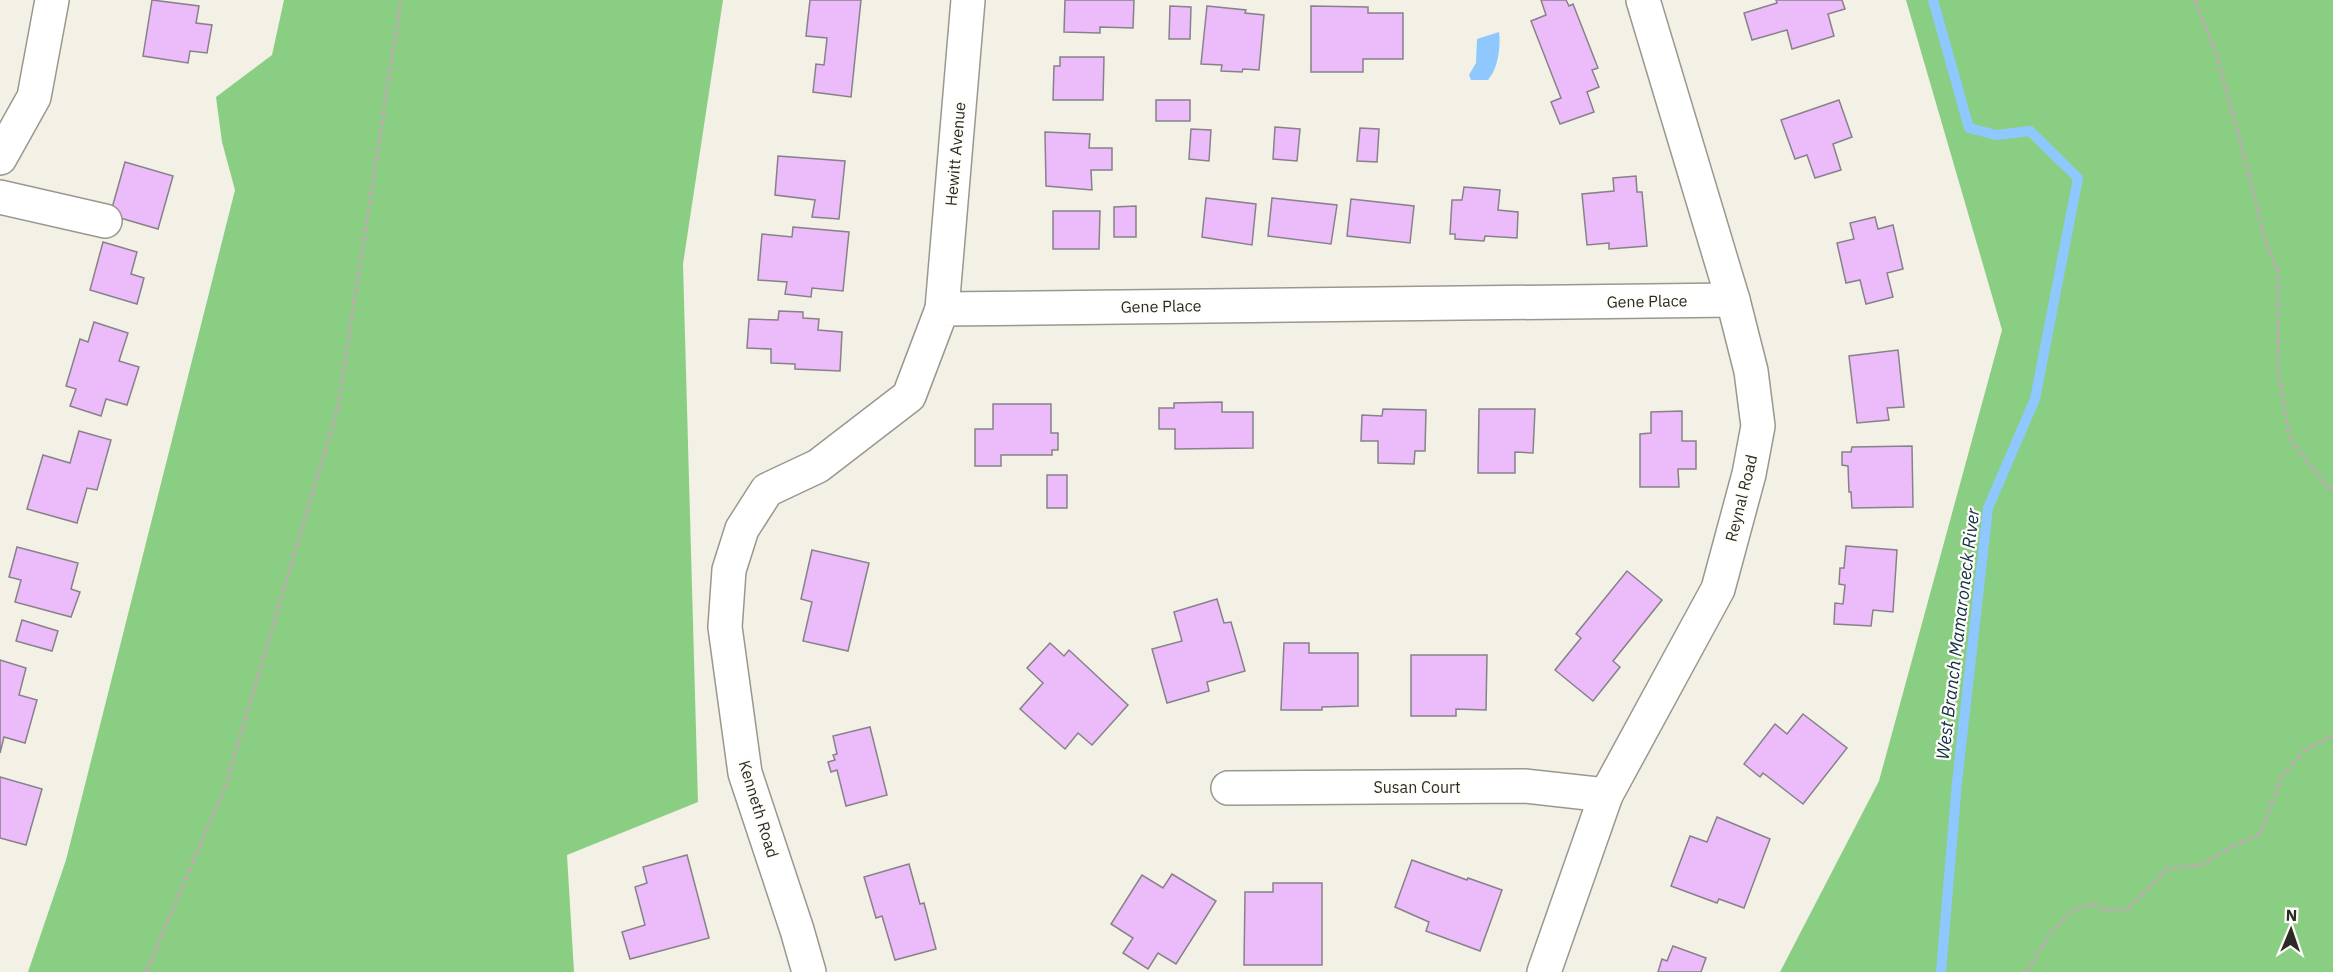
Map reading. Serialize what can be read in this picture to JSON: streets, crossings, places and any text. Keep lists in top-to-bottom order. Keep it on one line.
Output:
{"streets":{"street":["Hewitt Avenue","Gene Place","Reynal Road","Susan Court","Kenneth Road"]},"crossings":[["Hewitt Avenue","Gene Place"],["Hewitt Avenue","Kenneth Road"],["Gene Place","Reynal Road"],["Gene Place","Kenneth Road"],["Reynal Road","Susan Court"]],"water":["West Branch Mamaroneck River"],"north":"top"}
